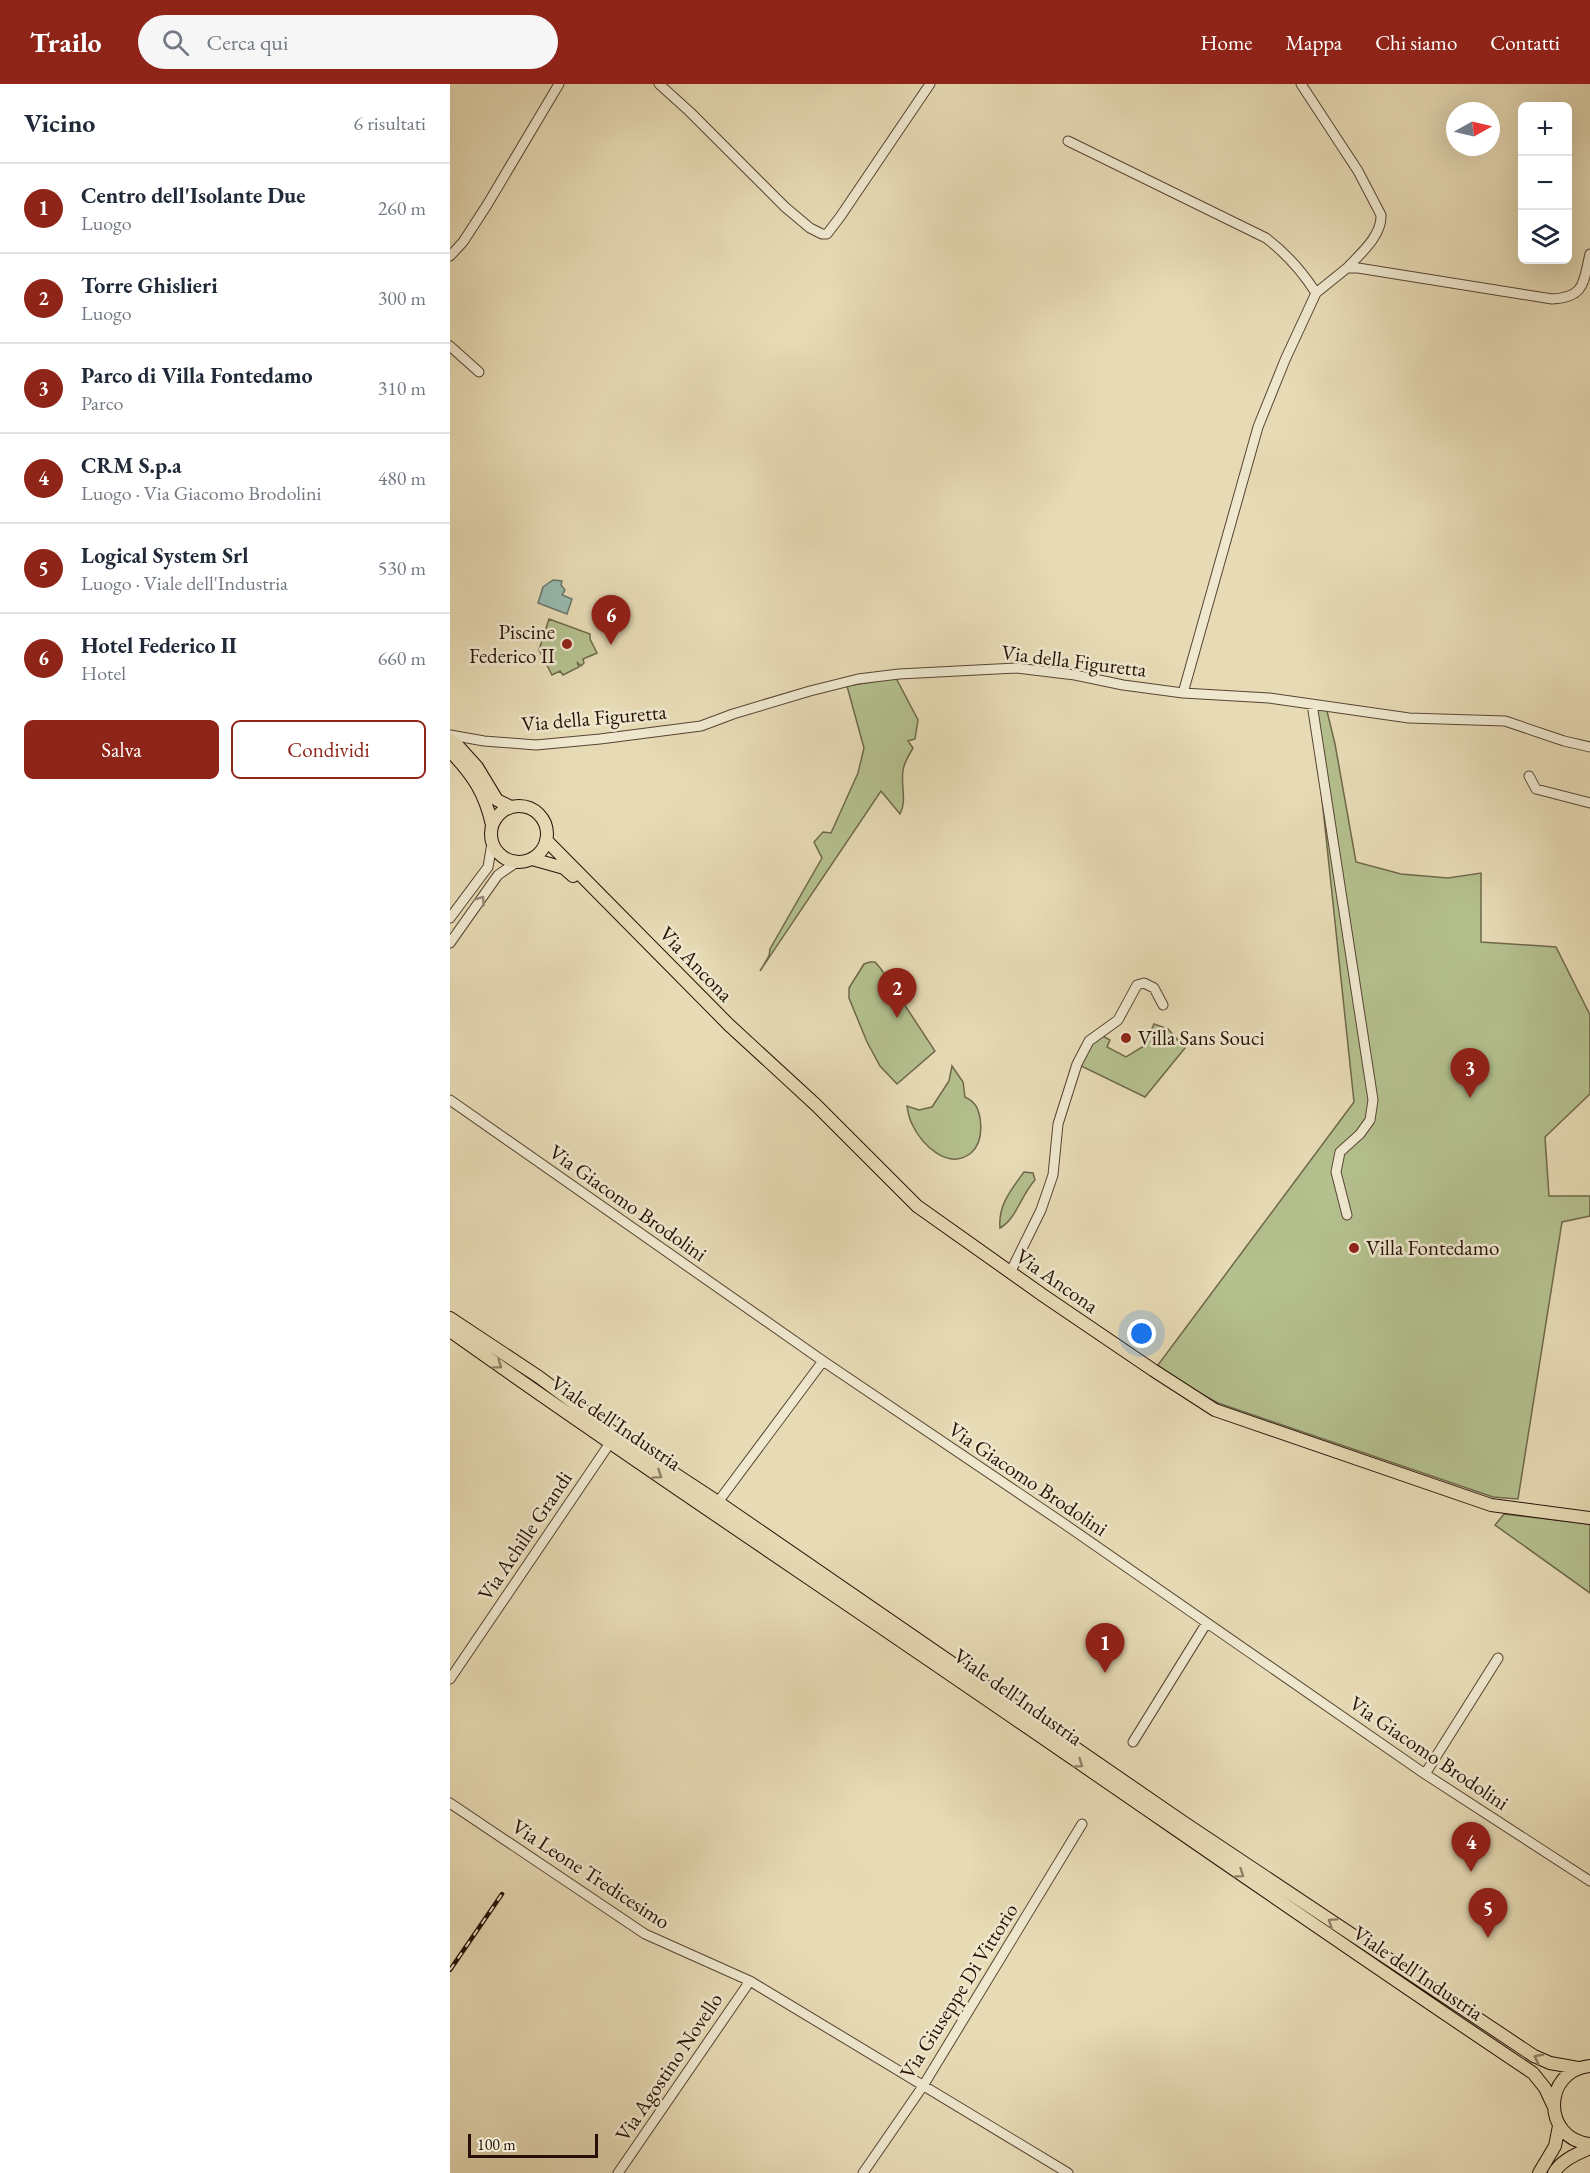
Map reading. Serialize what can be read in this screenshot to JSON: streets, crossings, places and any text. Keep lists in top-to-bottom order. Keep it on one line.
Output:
{"streets":{"main road":["Via Ancona","Viale dell'Industria"],"street":["Via della Figuretta","Via Giacomo Brodolini","Via Achille Grandi","Via Leone Tredicesimo","Via Giuseppe Di Vittorio","Via Agostino Novello"]},"crossings":[["Via della Figuretta","Via Ancona"],["Viale dell'Industria","Via Achille Grandi"],["Via Leone Tredicesimo","Via Giuseppe Di Vittorio"],["Via Leone Tredicesimo","Via Agostino Novello"]],"places":["Piscine Federico II","Villa Sans Souci","Villa Fontedamo"],"scale_bar":"100 m","north":"right","page":{"header":"Trailo","search":"Cerca qui","nav":["Home","Mappa","Chi siamo","Contatti"],"heading":["Vicino","6 risultati"],"map_buttons":["+","−"],"list":[{"mark":"1","name":"Centro dell'Isolante Due","note":"Luogo","value":"260 m"},{"mark":"2","name":"Torre Ghislieri","note":"Luogo","value":"300 m"},{"mark":"3","name":"Parco di Villa Fontedamo","note":"Parco","value":"310 m"},{"mark":"4","name":"CRM S.p.a","note":"Luogo · Via Giacomo Brodolini","value":"480 m"},{"mark":"5","name":"Logical System Srl","note":"Luogo · Viale dell'Industria","value":"530 m"},{"mark":"6","name":"Hotel Federico II","note":"Hotel","value":"660 m"}],"pins":["6","2","3","1","4","5"],"buttons":["Salva","Condividi"],"scale":"100 m"}}
